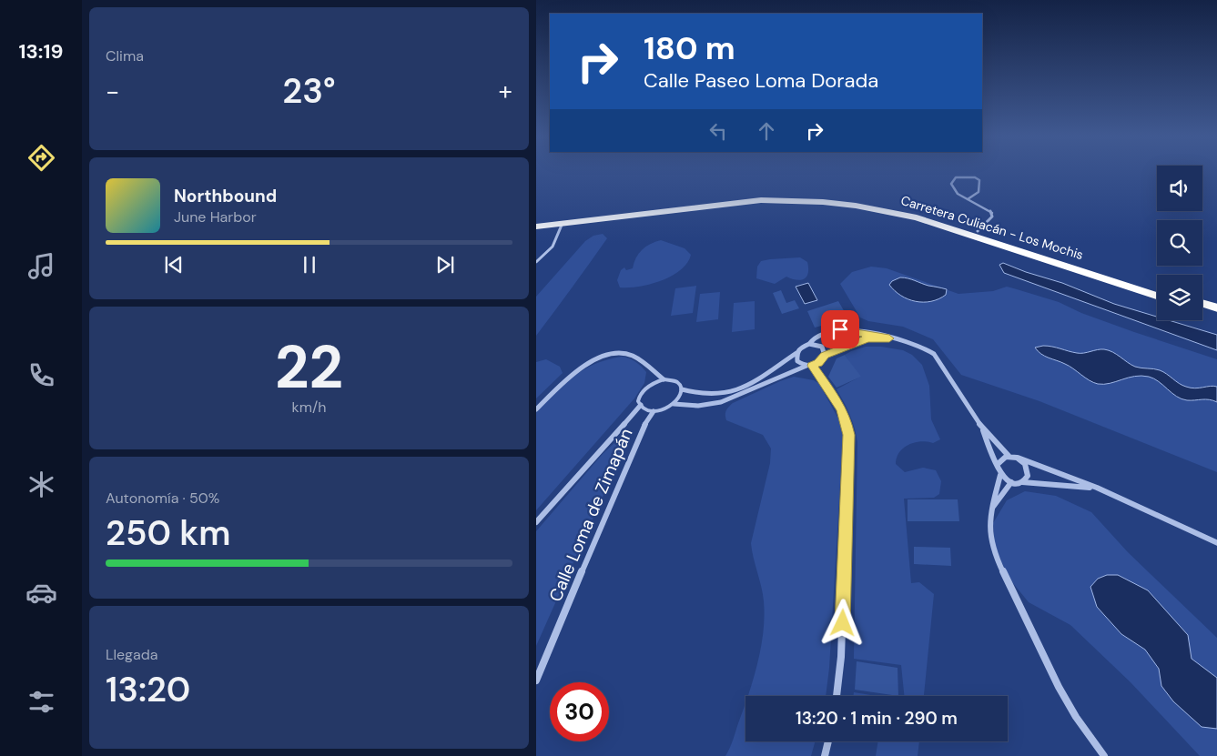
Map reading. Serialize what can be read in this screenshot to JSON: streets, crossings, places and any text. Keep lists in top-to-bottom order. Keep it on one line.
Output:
{"streets":{"highway":["Carretera Culiacán - Los Mochis"],"street":["Calle Loma de Zimapán"]},"page":{"tabs":"13:19","tile":["Clima",["22","km/h"],["Autonomía · 50%","250 km"],["Llegada","13:20"]],"turn":["180 m","Calle Paseo Loma Dorada"],"heat":["−","23°","+"],"song":["Northbound","June Harbor"],"limit":"30","trip":"13:20 · 1 min · 290 m"}}
